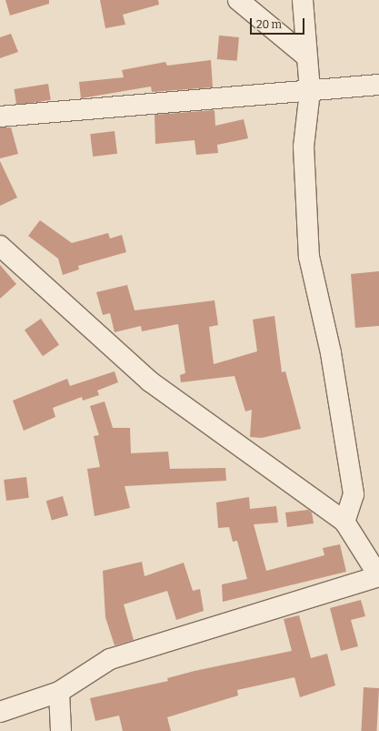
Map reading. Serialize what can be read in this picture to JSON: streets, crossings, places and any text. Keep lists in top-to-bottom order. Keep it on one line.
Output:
{"scale_bar":"20 m"}
